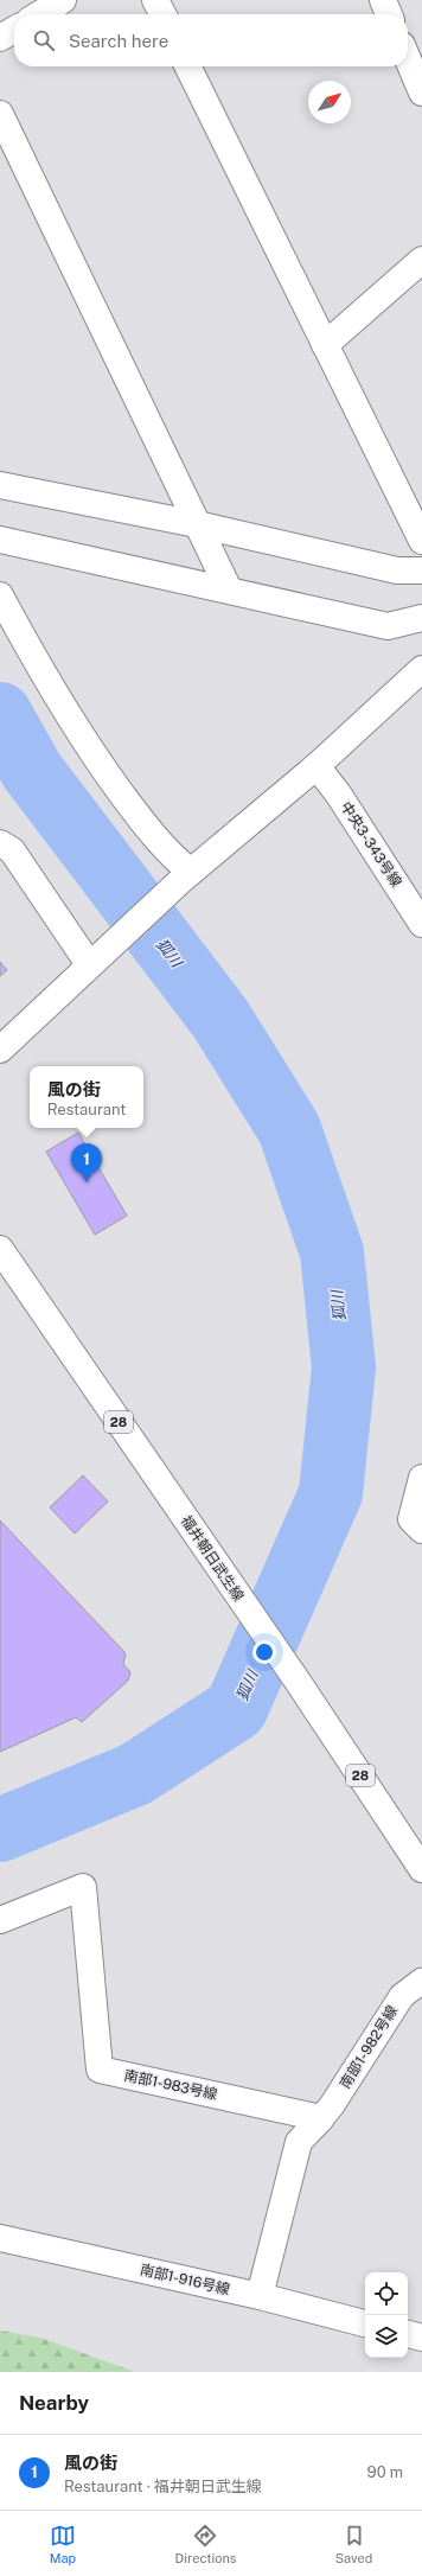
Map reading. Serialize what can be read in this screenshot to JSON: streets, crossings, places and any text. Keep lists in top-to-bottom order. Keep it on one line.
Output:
{"streets":{"street":["中央3-343号線","28","福井朝日武生線","南部1-982号線","南部1-983号線","南部1-916号線"]},"crossings":[["南部1-982号線","南部1-983号線"]],"water":["狐川"],"north":"top right","page":{"search":"Search here","popup":["風の街","Restaurant"],"pins":"1","heading":"Nearby","list":[{"mark":"1","name":"風の街","note":"Restaurant · 福井朝日武生線","value":"90 m"}],"nav":["Map","Directions","Saved"]}}
